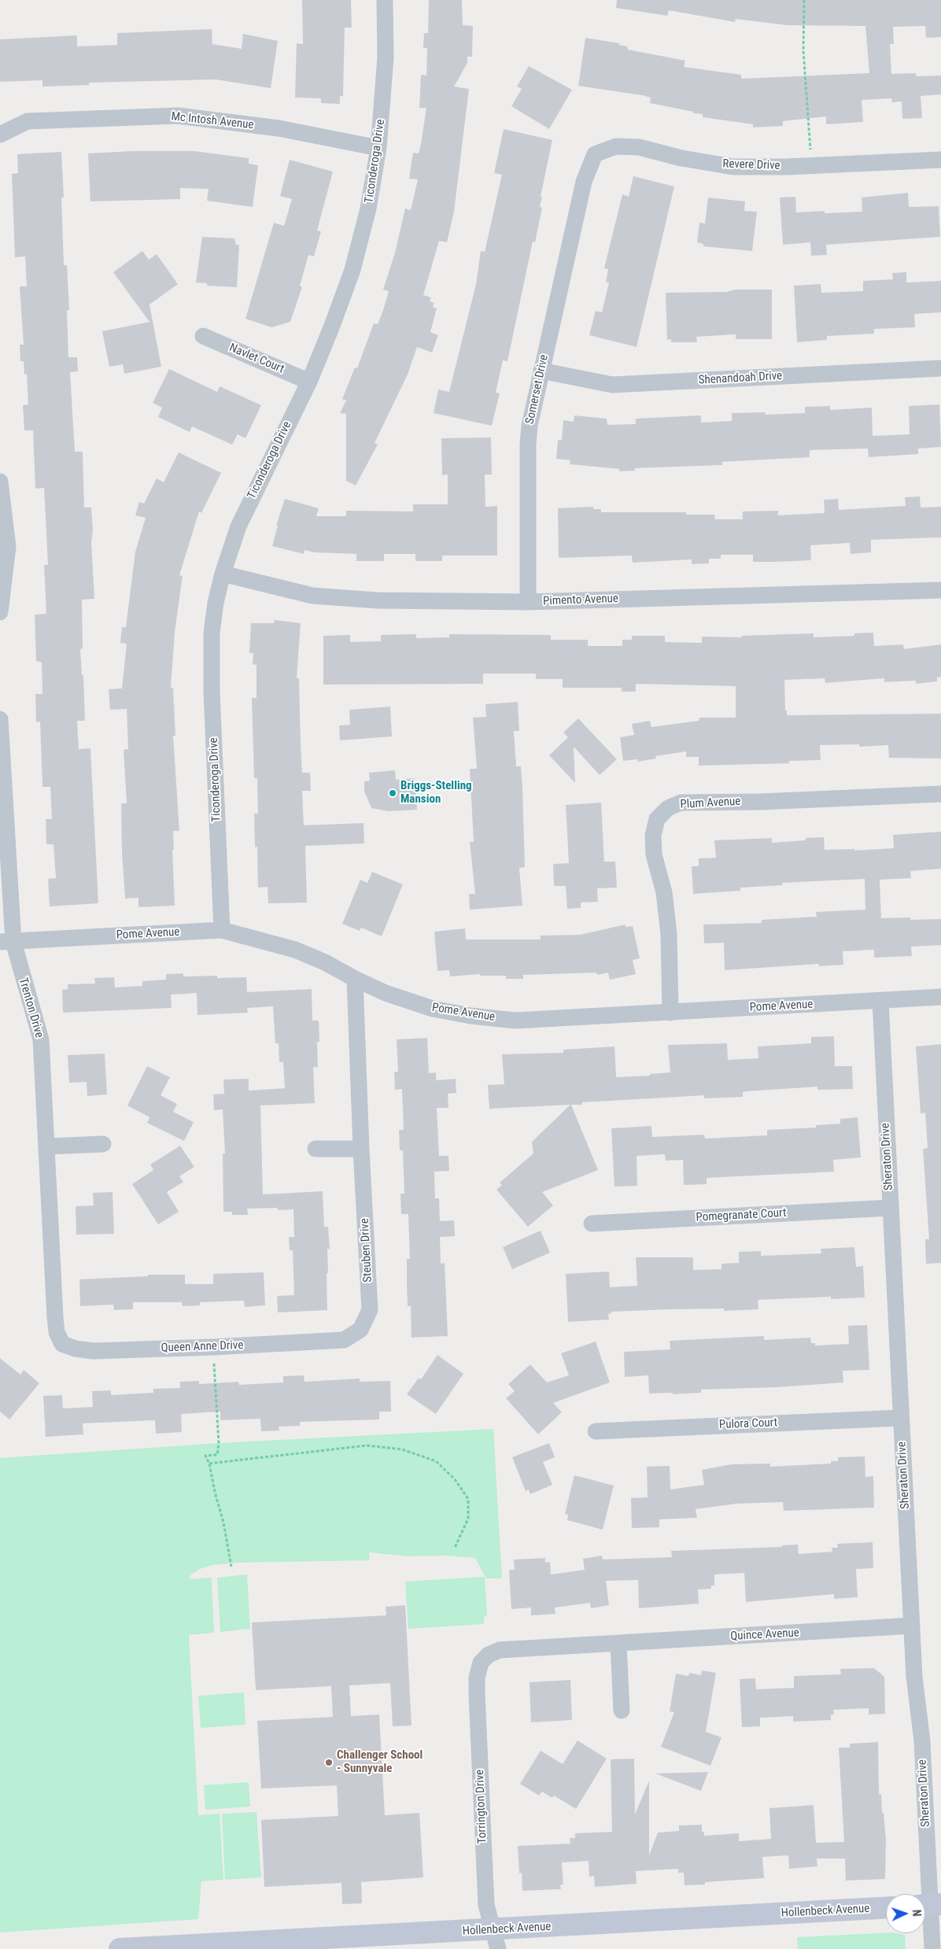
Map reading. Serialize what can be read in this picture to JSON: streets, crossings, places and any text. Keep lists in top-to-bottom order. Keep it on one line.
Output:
{"streets":{"street":["Mc Intosh Avenue","Ticonderoga Drive","Revere Drive","Navlet Court","Shenandoah Drive","Somerset Drive","Pimento Avenue","Plum Avenue","Pome Avenue","Trenton Drive","Sheraton Drive","Pomegranate Court","Steuben Drive","Queen Anne Drive","Pulora Court","Quince Avenue","Torrington Drive","Hollenbeck Avenue"]},"crossings":[["Mc Intosh Avenue","Ticonderoga Drive"],["Ticonderoga Drive","Navlet Court"],["Ticonderoga Drive","Pimento Avenue"],["Ticonderoga Drive","Pome Avenue"],["Revere Drive","Somerset Drive"],["Shenandoah Drive","Somerset Drive"],["Somerset Drive","Pimento Avenue"],["Plum Avenue","Pome Avenue"],["Pome Avenue","Trenton Drive"],["Pome Avenue","Sheraton Drive"],["Pome Avenue","Steuben Drive"],["Trenton Drive","Queen Anne Drive"],["Sheraton Drive","Pomegranate Court"],["Sheraton Drive","Pulora Court"],["Sheraton Drive","Quince Avenue"],["Steuben Drive","Queen Anne Drive"],["Quince Avenue","Torrington Drive"],["Torrington Drive","Hollenbeck Avenue"]],"places":["Briggs-Stelling Mansion","Challenger School - Sunnyvale"],"north":"right"}
